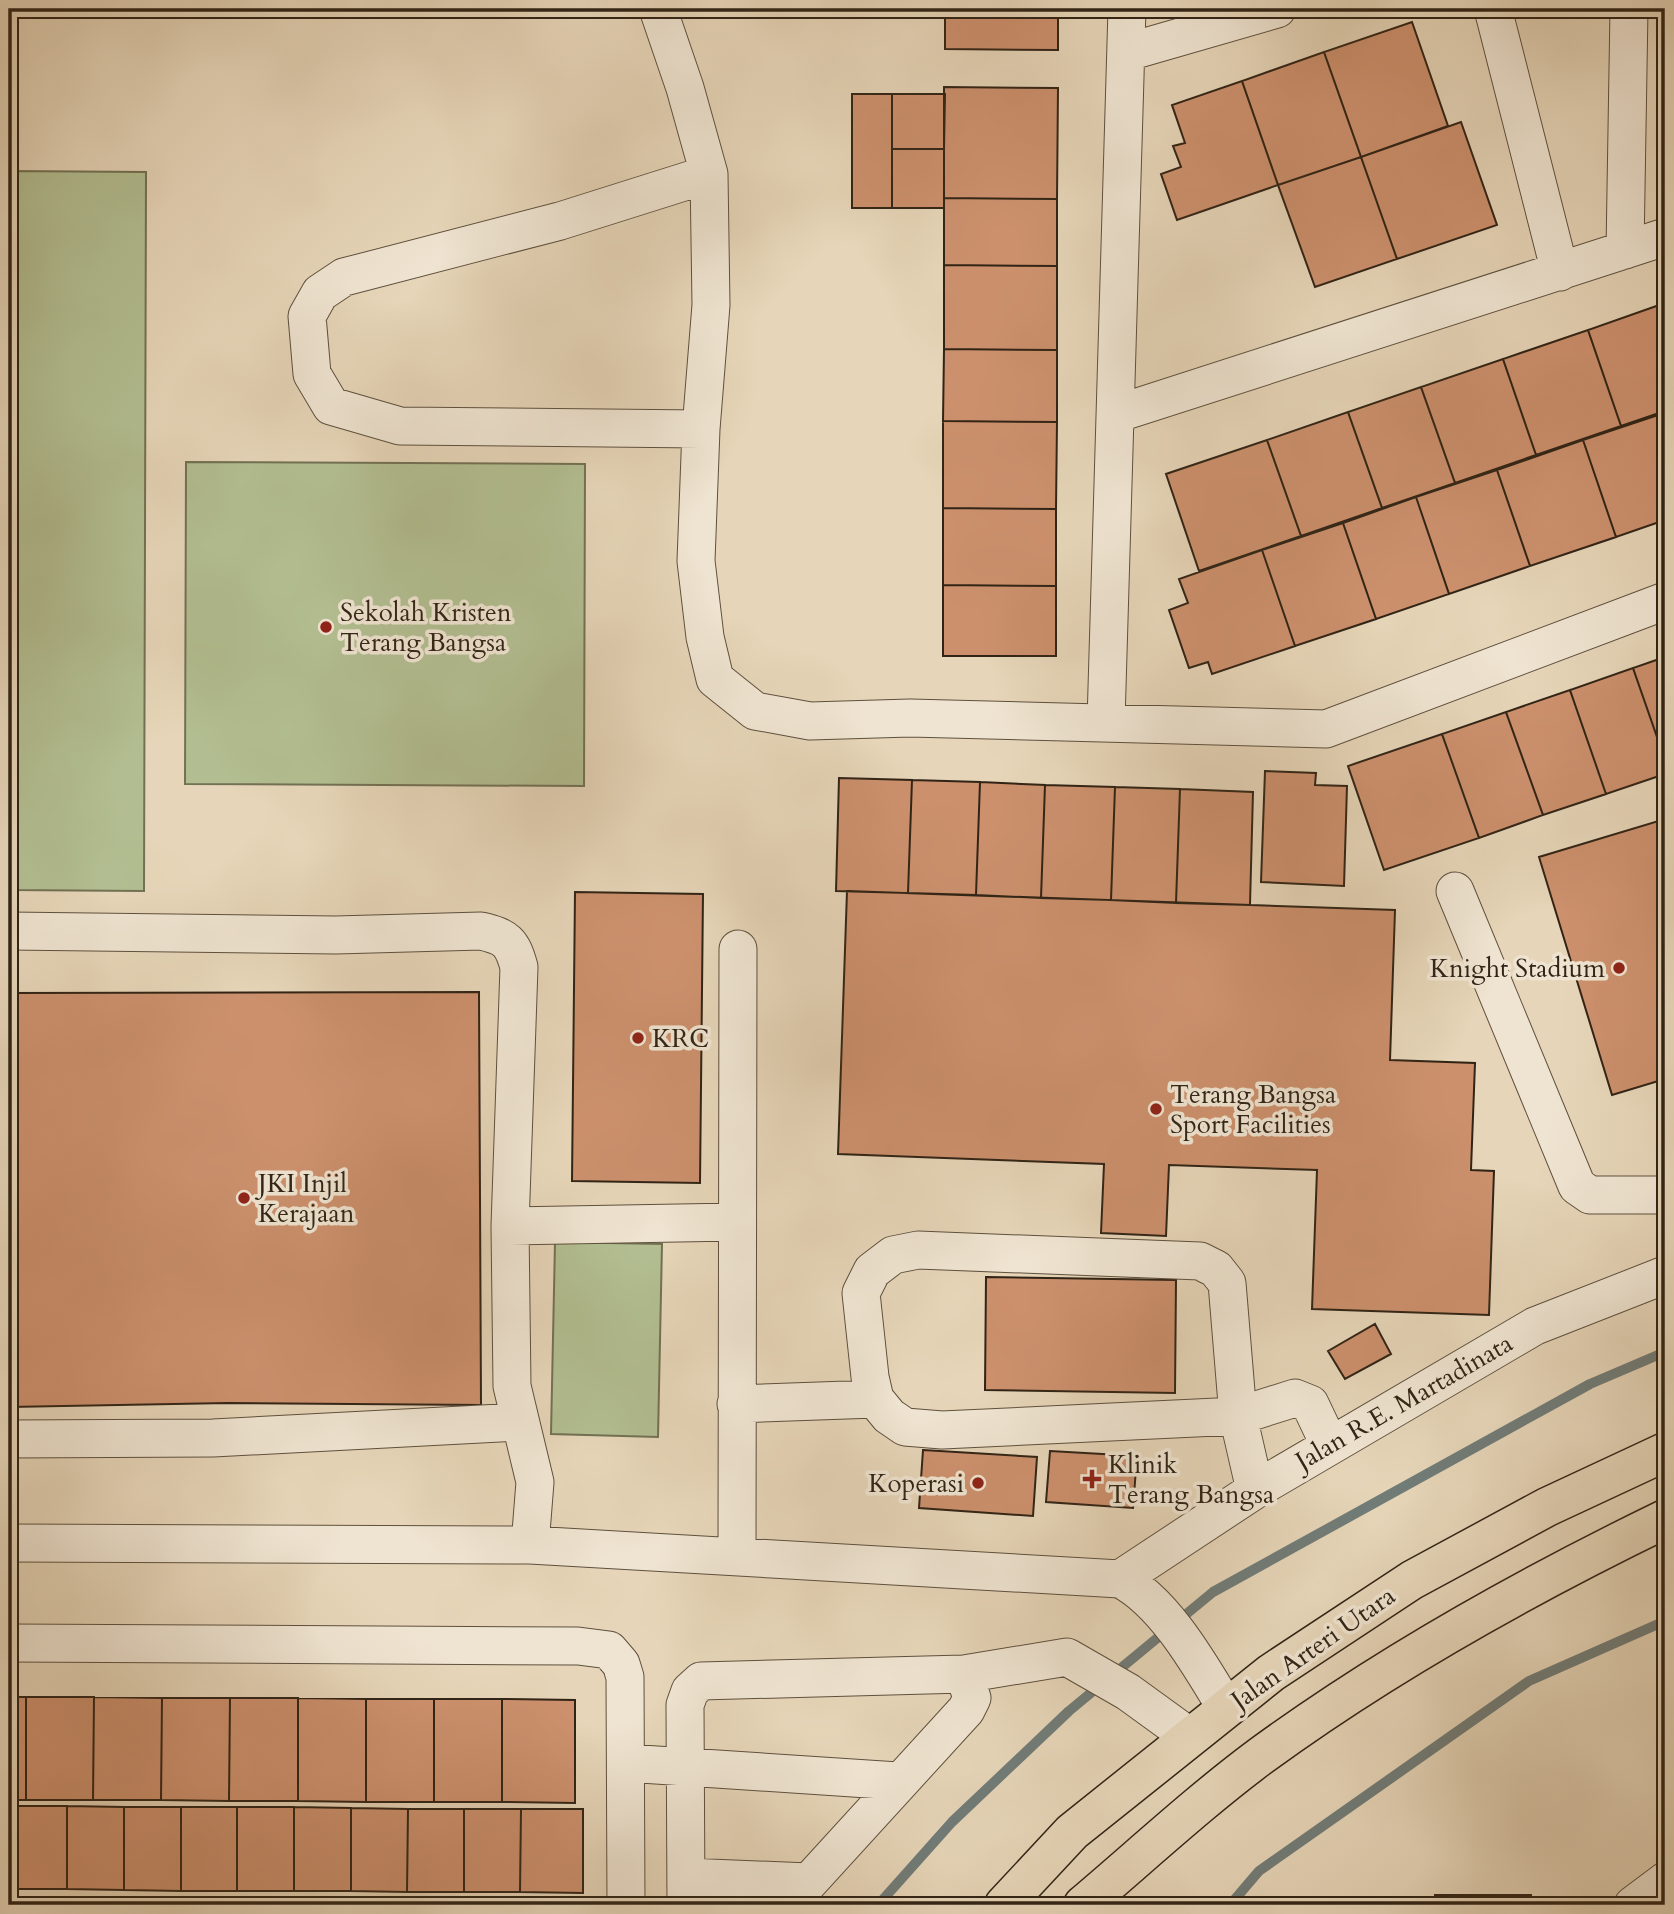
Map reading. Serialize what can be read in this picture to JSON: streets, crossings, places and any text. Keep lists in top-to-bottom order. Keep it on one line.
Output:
{"streets":{"highway":["Jalan Arteri Utara"],"street":["Jalan R.E. Martadinata"]},"places":{"other":["Sekolah Kristen Terang Bangsa","Knight Stadium","KRC","Terang Bangsa Sport Facilities","JKI Injil Kerajaan","Koperasi"],"health":["Klinik Terang Bangsa"]}}
